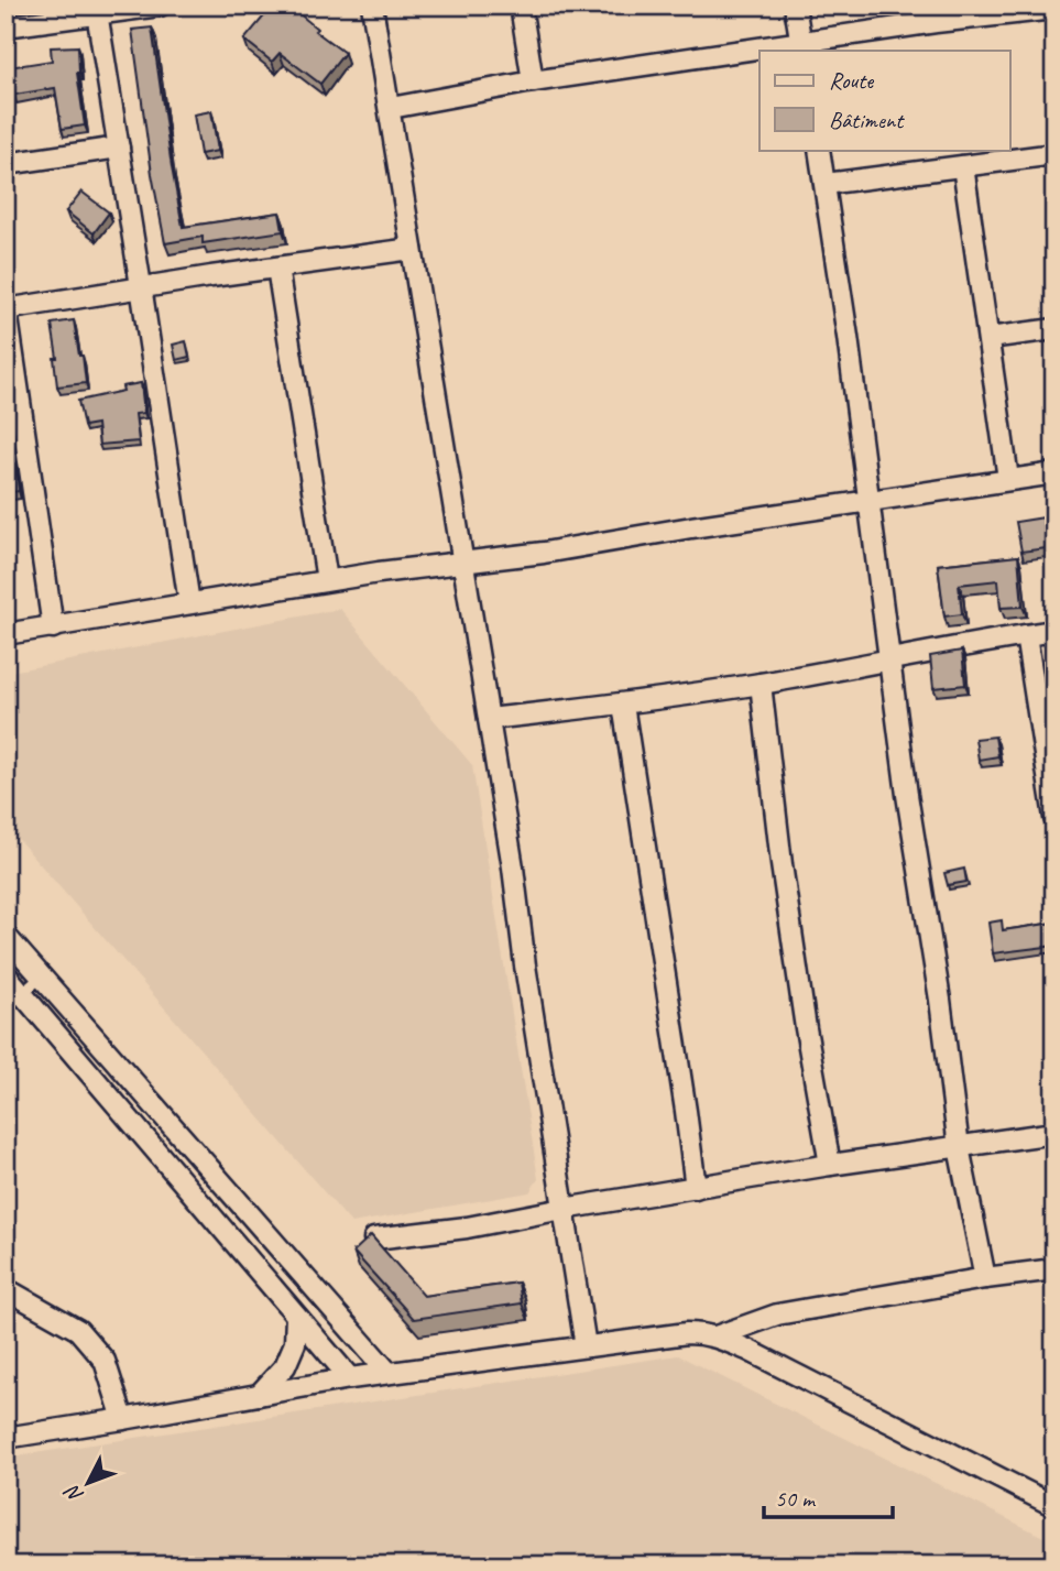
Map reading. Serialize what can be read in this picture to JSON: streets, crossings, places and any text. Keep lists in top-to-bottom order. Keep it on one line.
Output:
{"legend":["Route","Bâtiment"],"scale_bar":"50 m","north":"bottom left"}
